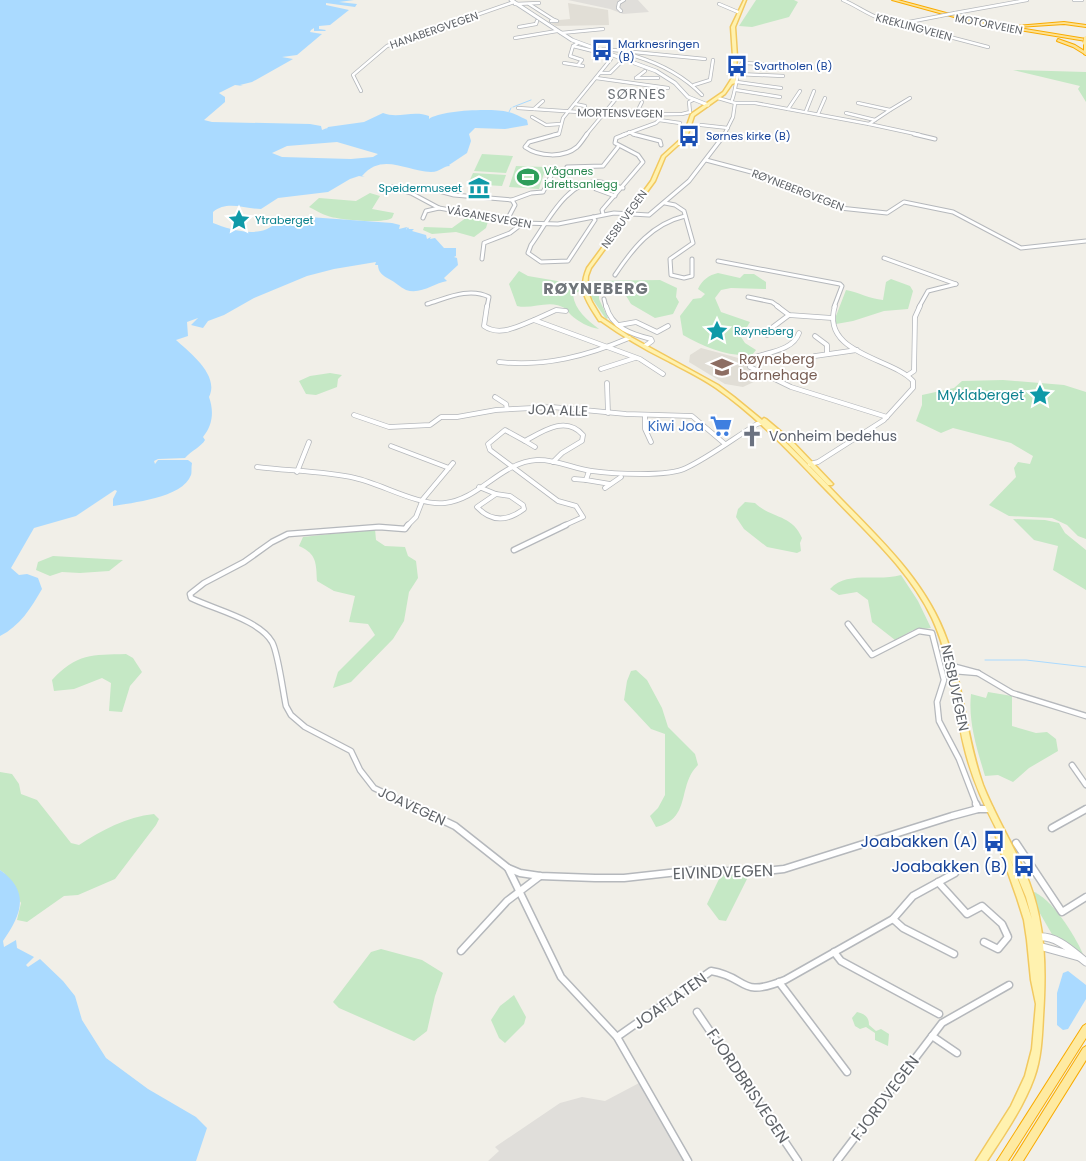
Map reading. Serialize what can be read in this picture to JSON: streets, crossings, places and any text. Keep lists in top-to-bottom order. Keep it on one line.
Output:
{"streets":{"highway":["MOTORVEIEN"],"main road":["NESBUVEGEN"],"street":["KREKLINGVEIEN","HANABERGVEGEN","MORTENSVEGEN","RØYNEBERGVEGEN","VÅGANESVEGEN","JOA ALLE","JOAVEGEN","EIVINDVEGEN","JOAFLATEN","FJORDBRISVEGEN","FJORDVEGEN"]},"crossings":[["RØYNEBERGVEGEN","VÅGANESVEGEN"],["VÅGANESVEGEN","NESBUVEGEN"],["NESBUVEGEN","EIVINDVEGEN"],["JOAVEGEN","EIVINDVEGEN"],["JOAVEGEN","JOAFLATEN"]],"districts":["SØRNES","RØYNEBERG"],"places":{"bus stop":["Marknesringen (B)","Svartholen (B)","Sørnes kirke (B)","Joabakken (A)","Joabakken (B)"],"sports":["Våganes idrettsanlegg"],"museum":["Speidermuseet"],"place":["Ytraberget","Røyneberg","Myklaberget"],"school or university":["Røyneberg barnehage"],"supermarket":["Kiwi Joa"],"church":["Vonheim bedehus"]}}
